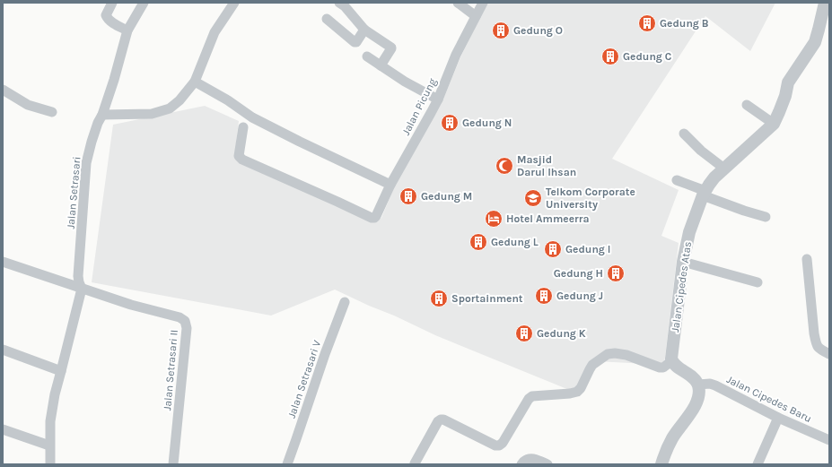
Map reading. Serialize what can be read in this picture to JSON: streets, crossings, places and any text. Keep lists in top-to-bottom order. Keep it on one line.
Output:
{"streets":{"street":["Jalan Picung","Jalan Setrasari","Jalan Cipedes Atas","Jalan Setrasari II","Jalan Setrasari V","Jalan Cipedes Baru"]},"crossings":[["Jalan Setrasari","Jalan Setrasari II"]],"places":{"building":["Gedung B","Gedung O","Gedung C","Gedung N","Gedung M","Gedung L","Gedung I","Gedung H","Gedung J","Sportainment","Gedung K"],"mosque":["Masjid Darul Ihsan"],"school or university":["Telkom Corporate University"],"hotel":["Hotel Ammeerra"]}}
